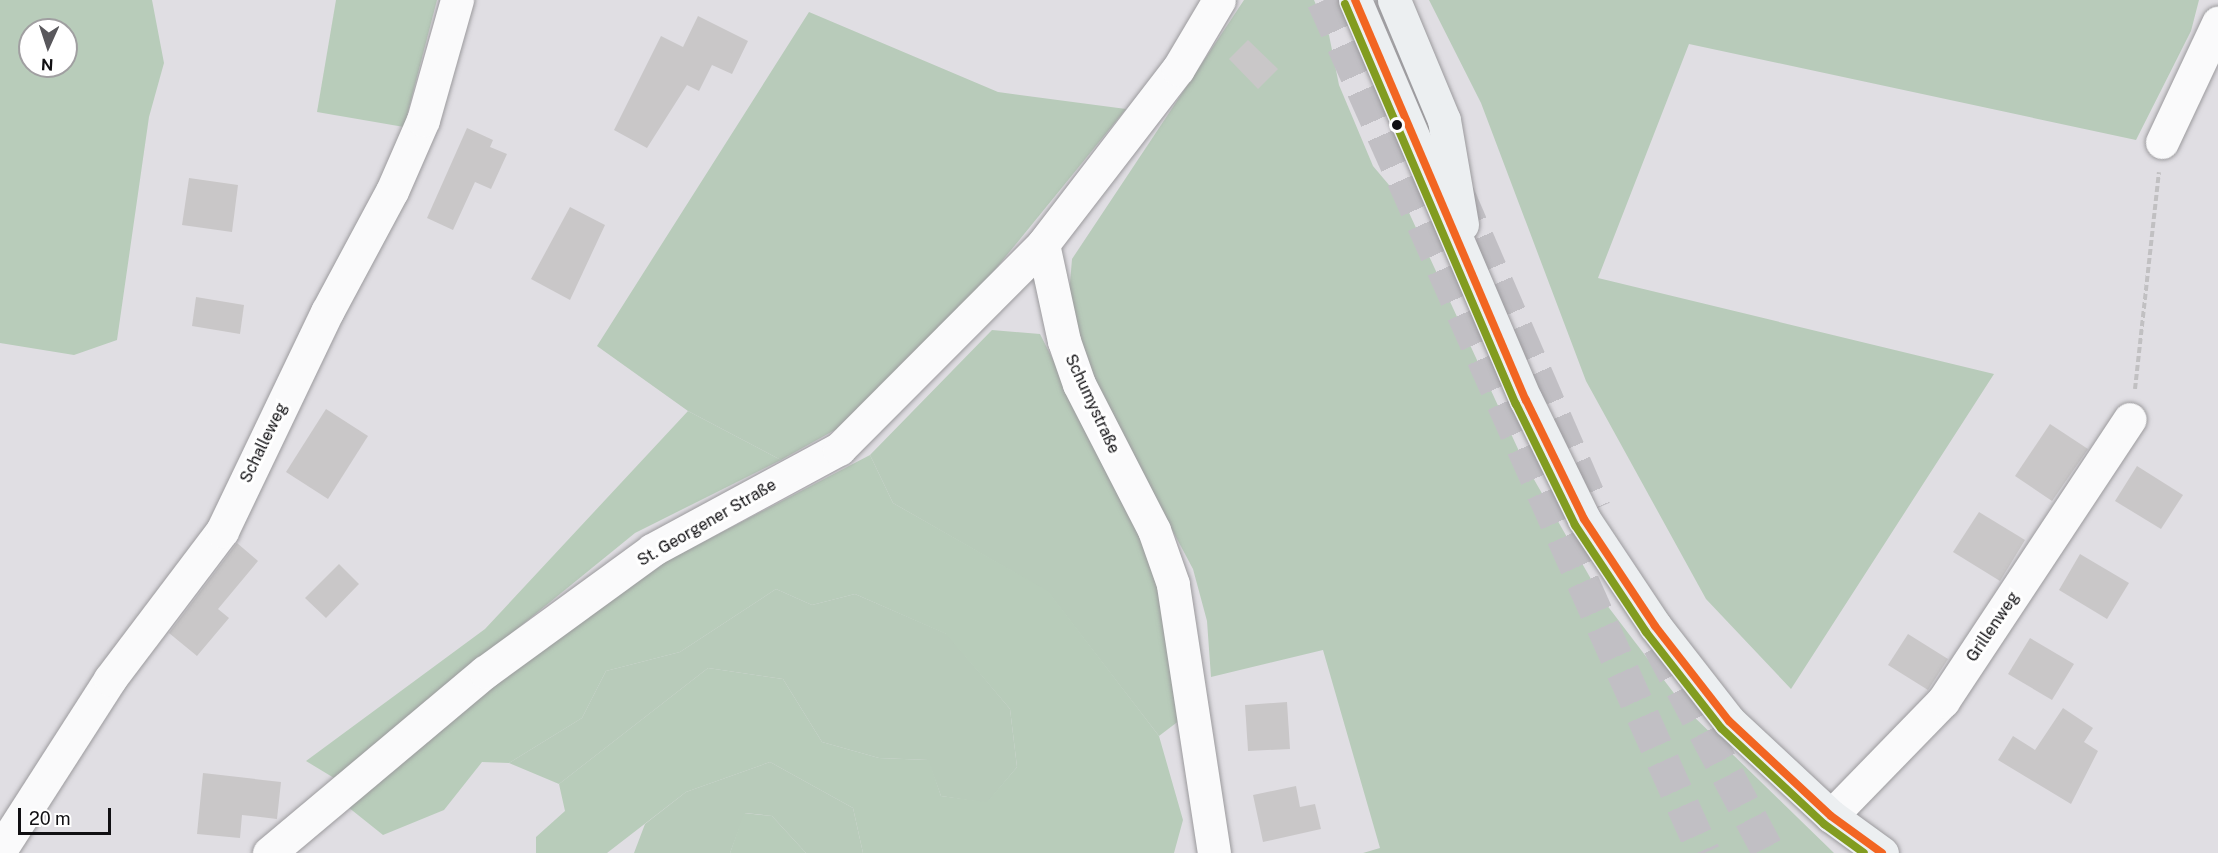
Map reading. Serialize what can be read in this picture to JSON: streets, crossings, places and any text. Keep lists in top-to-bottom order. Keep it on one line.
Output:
{"streets":{"street":["Schumystraße","Schalleweg","St. Georgener Straße","Grillenweg"]},"crossings":[["Schumystraße","St. Georgener Straße"]],"scale_bar":"20 m","north":"bottom"}
